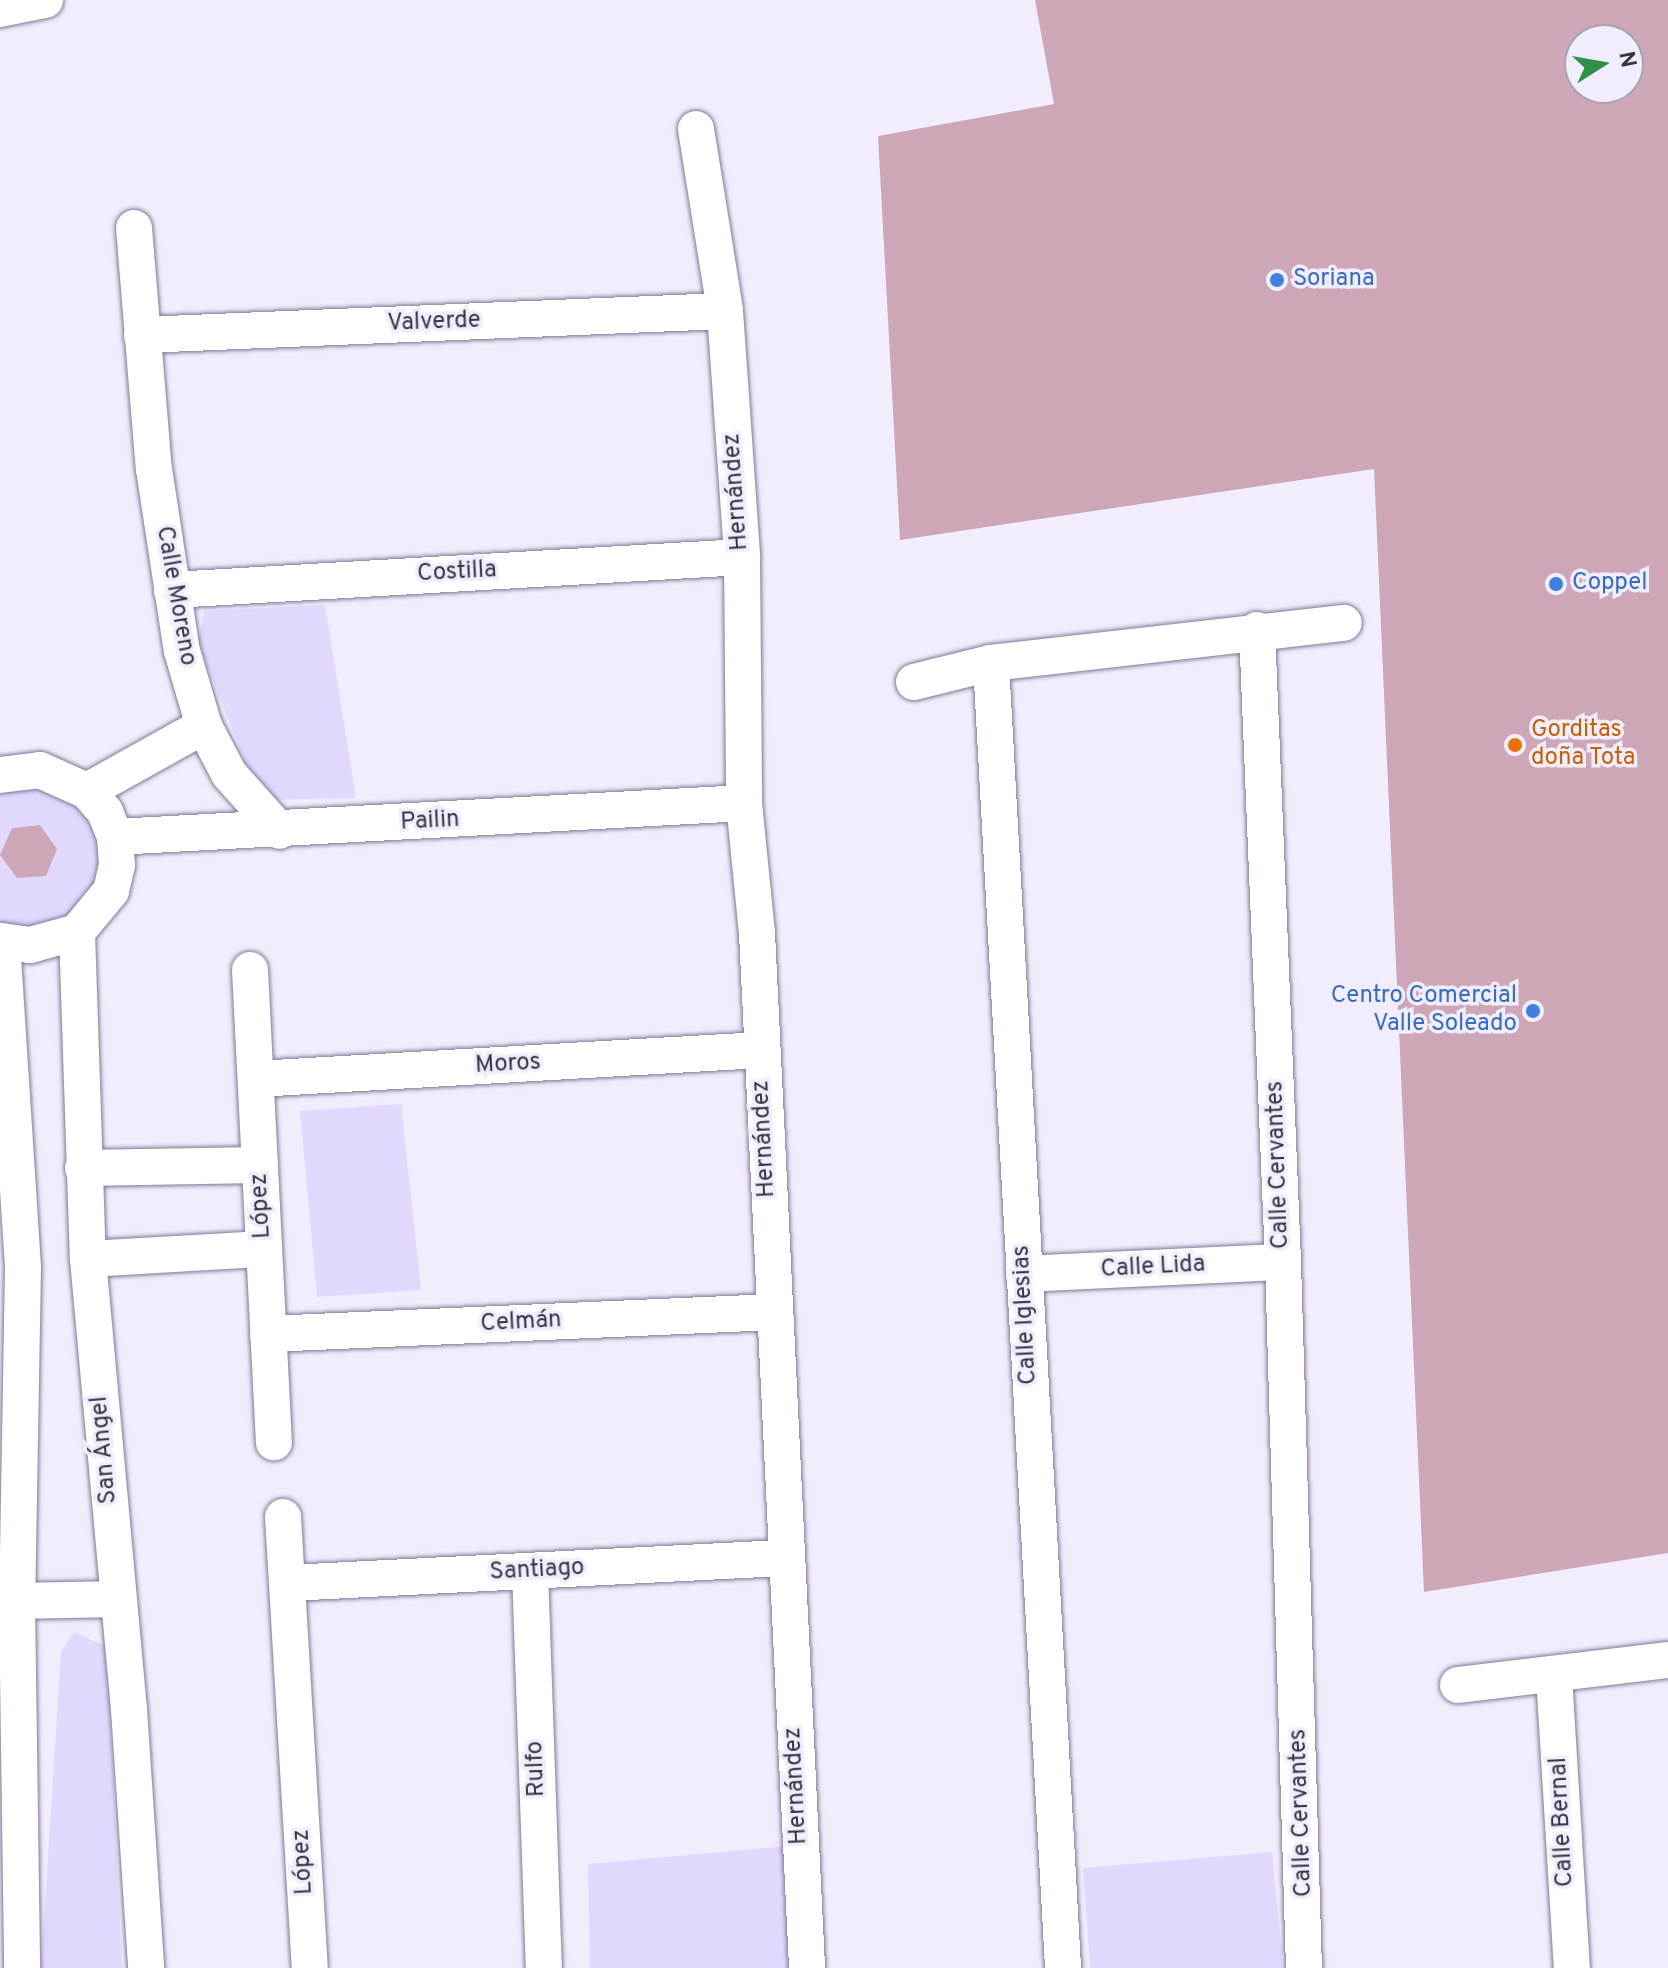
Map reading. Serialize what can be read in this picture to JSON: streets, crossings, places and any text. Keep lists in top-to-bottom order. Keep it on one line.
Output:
{"streets":{"street":["Valverde","Hernández","Costilla","Calle Moreno","Pailin","Moros","Calle Cervantes","López","Calle Lida","Calle Iglesias","Celmán","San Ángel","Santiago","Rulfo","Calle Bernal"]},"crossings":[["Valverde","Hernández"],["Valverde","Calle Moreno"],["Hernández","Costilla"],["Hernández","Pailin"],["Hernández","Moros"],["Hernández","Celmán"],["Hernández","Santiago"],["Costilla","Calle Moreno"],["Calle Moreno","Pailin"],["Moros","López"],["Calle Cervantes","Calle Lida"],["López","Celmán"],["López","Santiago"],["Calle Lida","Calle Iglesias"],["Santiago","Rulfo"]],"places":["Soriana","Coppel","Gorditas doña Tota","Centro Comercial Valle Soleado"],"north":"right"}
